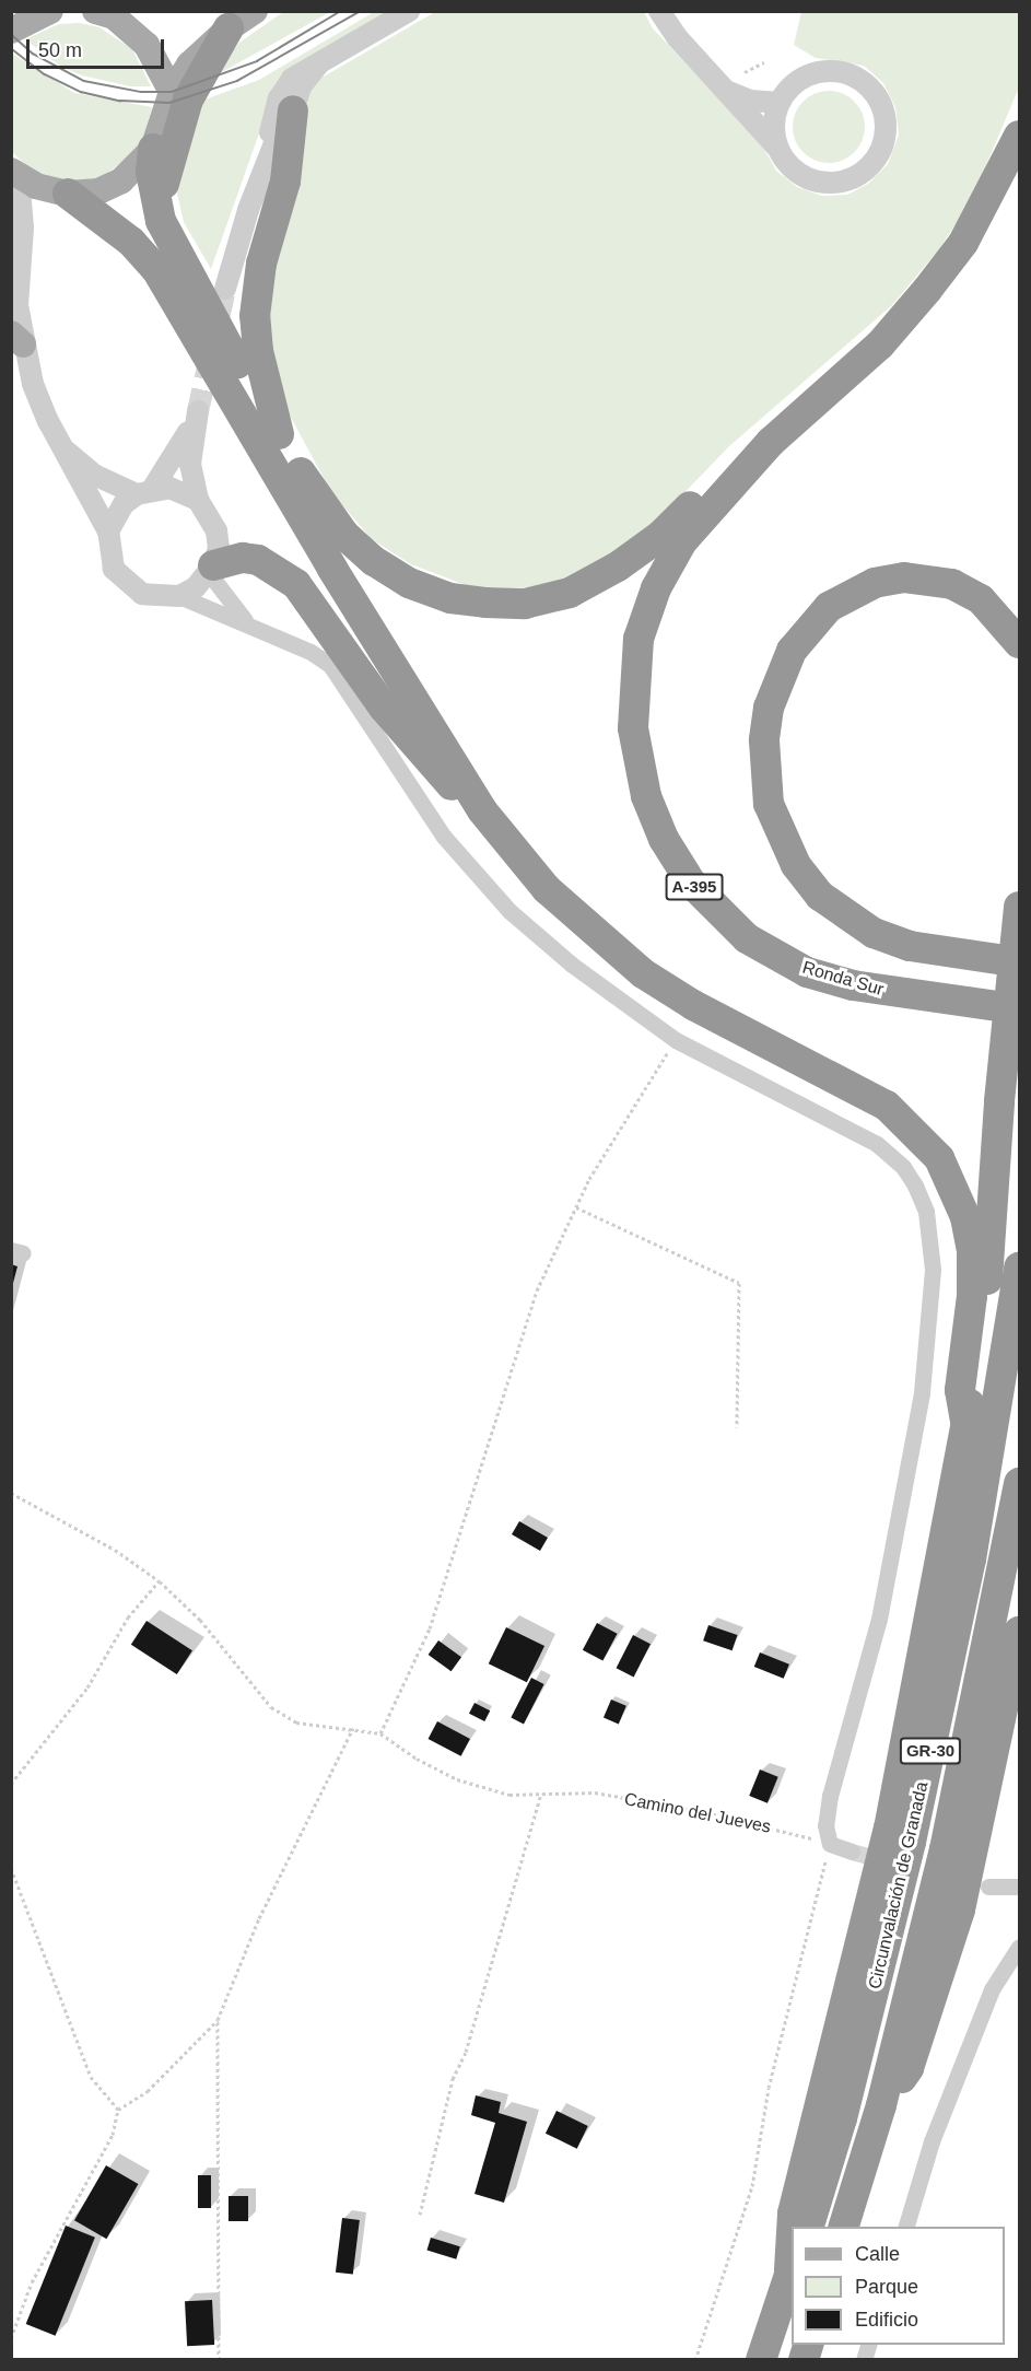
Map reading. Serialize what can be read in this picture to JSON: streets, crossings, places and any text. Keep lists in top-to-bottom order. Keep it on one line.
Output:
{"streets":{"highway":["A-395","Ronda Sur","GR-30","Circunvalación de Granada"],"path":["Camino del Jueves"]},"legend":["Calle","Parque","Edificio"],"scale_bar":"50 m"}
